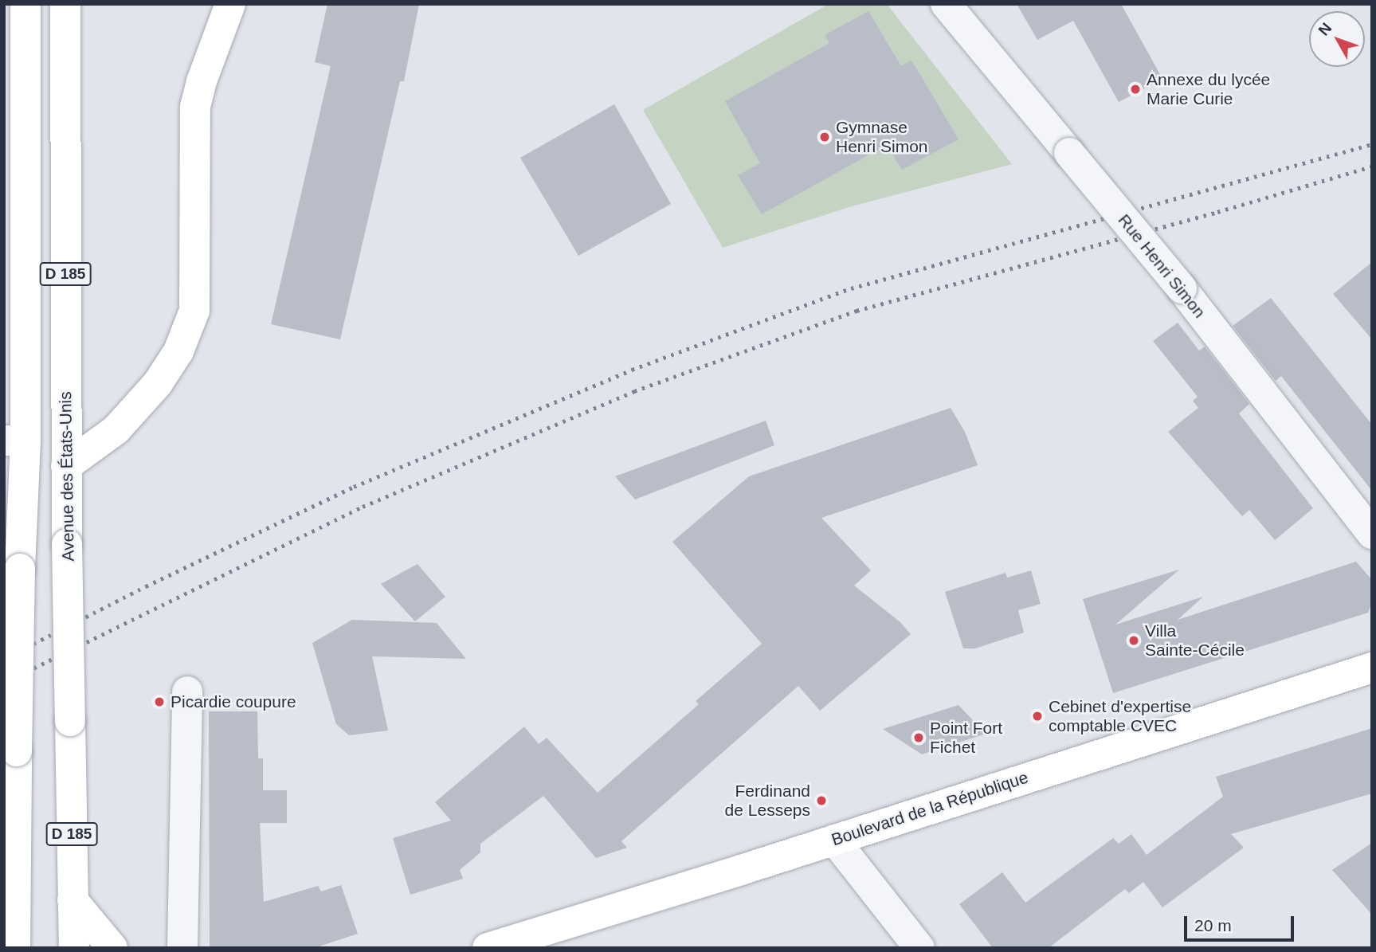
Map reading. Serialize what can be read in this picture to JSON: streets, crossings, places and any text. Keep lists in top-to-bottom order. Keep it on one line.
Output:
{"streets":{"main road":["D 185","Avenue des États-Unis","Boulevard de la République"],"street":["Rue Henri Simon"]},"places":["Annexe du lycée Marie Curie","Gymnase Henri Simon","Villa Sainte-Cécile","Picardie coupure","Cebinet d'expertise comptable CVEC","Point Fort Fichet","Ferdinand de Lesseps"],"scale_bar":"20 m","north":"top left"}
